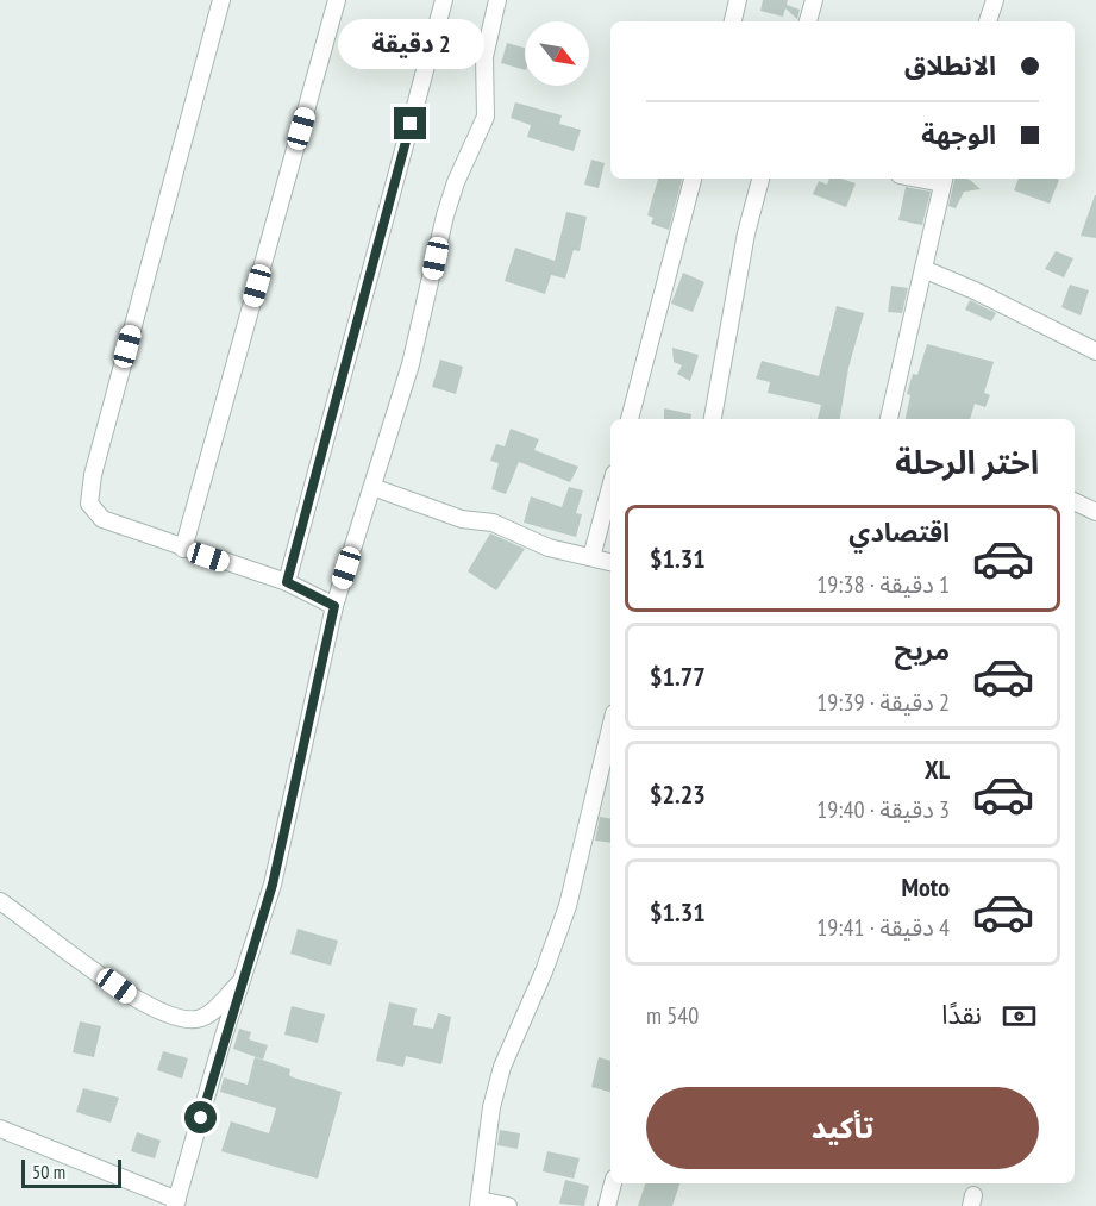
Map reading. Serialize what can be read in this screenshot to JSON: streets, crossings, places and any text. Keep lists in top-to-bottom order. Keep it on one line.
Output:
{"scale_bar":"50 m","north":"bottom right","page":{"bubble":"2 دقيقة","banner":["الانطلاق","الوجهة"],"heading":"اختر الرحلة","list":[{"name":"اقتصادي","note":"1 دقيقة · 19:38","value":"$1.31"},{"name":"مريح","note":"2 دقيقة · 19:39","value":"$1.77"},{"name":"XL","note":"3 دقيقة · 19:40","value":"$2.23"},{"name":"Moto","note":"4 دقيقة · 19:41","value":"$1.31"}],"pay":["نقدًا","540 m"],"buttons":"تأكيد","scale":"50 m"}}
